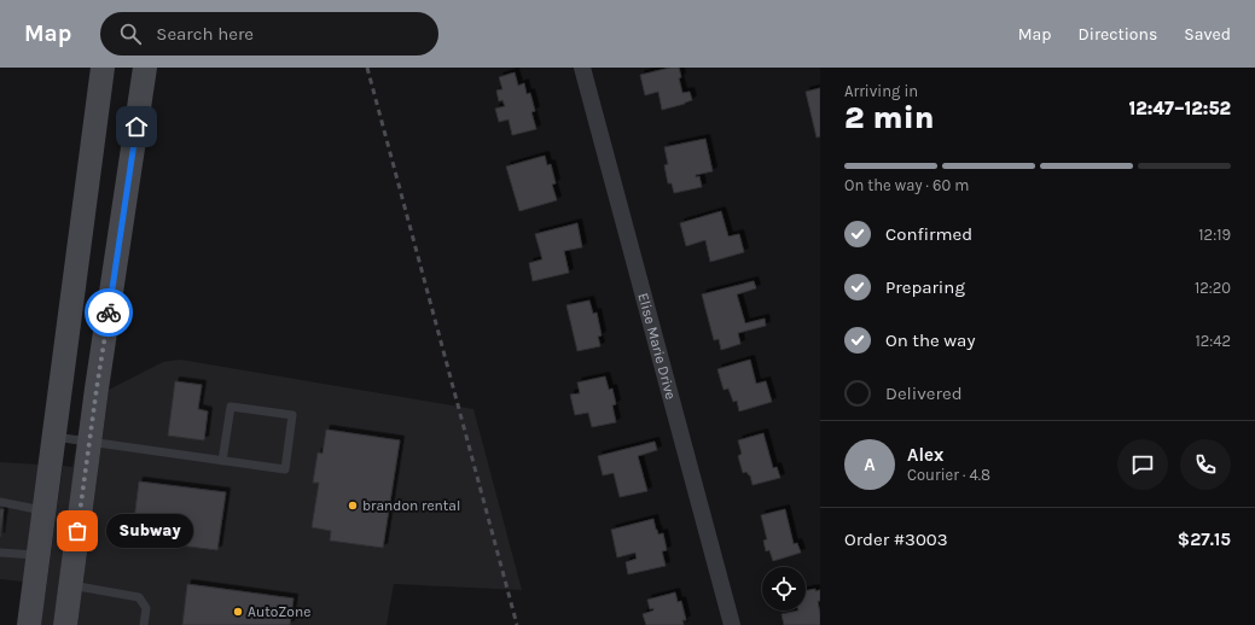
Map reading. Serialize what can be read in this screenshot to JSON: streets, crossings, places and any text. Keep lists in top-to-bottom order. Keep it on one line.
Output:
{"streets":{"street":["Elise Marie Drive"]},"places":["brandon rental","Subway","AutoZone"],"page":{"header":"Map","search":"Search here","nav":["Map","Directions","Saved"],"heading":["2 min","Arriving in","12:47–12:52"],"panel":["Alex","Courier · 4.8","Order #3003","$27.15"],"bar":"On the way · 60 m","list":[["Confirmed","12:19"],["Preparing","12:20"],["On the way","12:42"],"Delivered"],"round":"A","bubble":"Subway"}}
